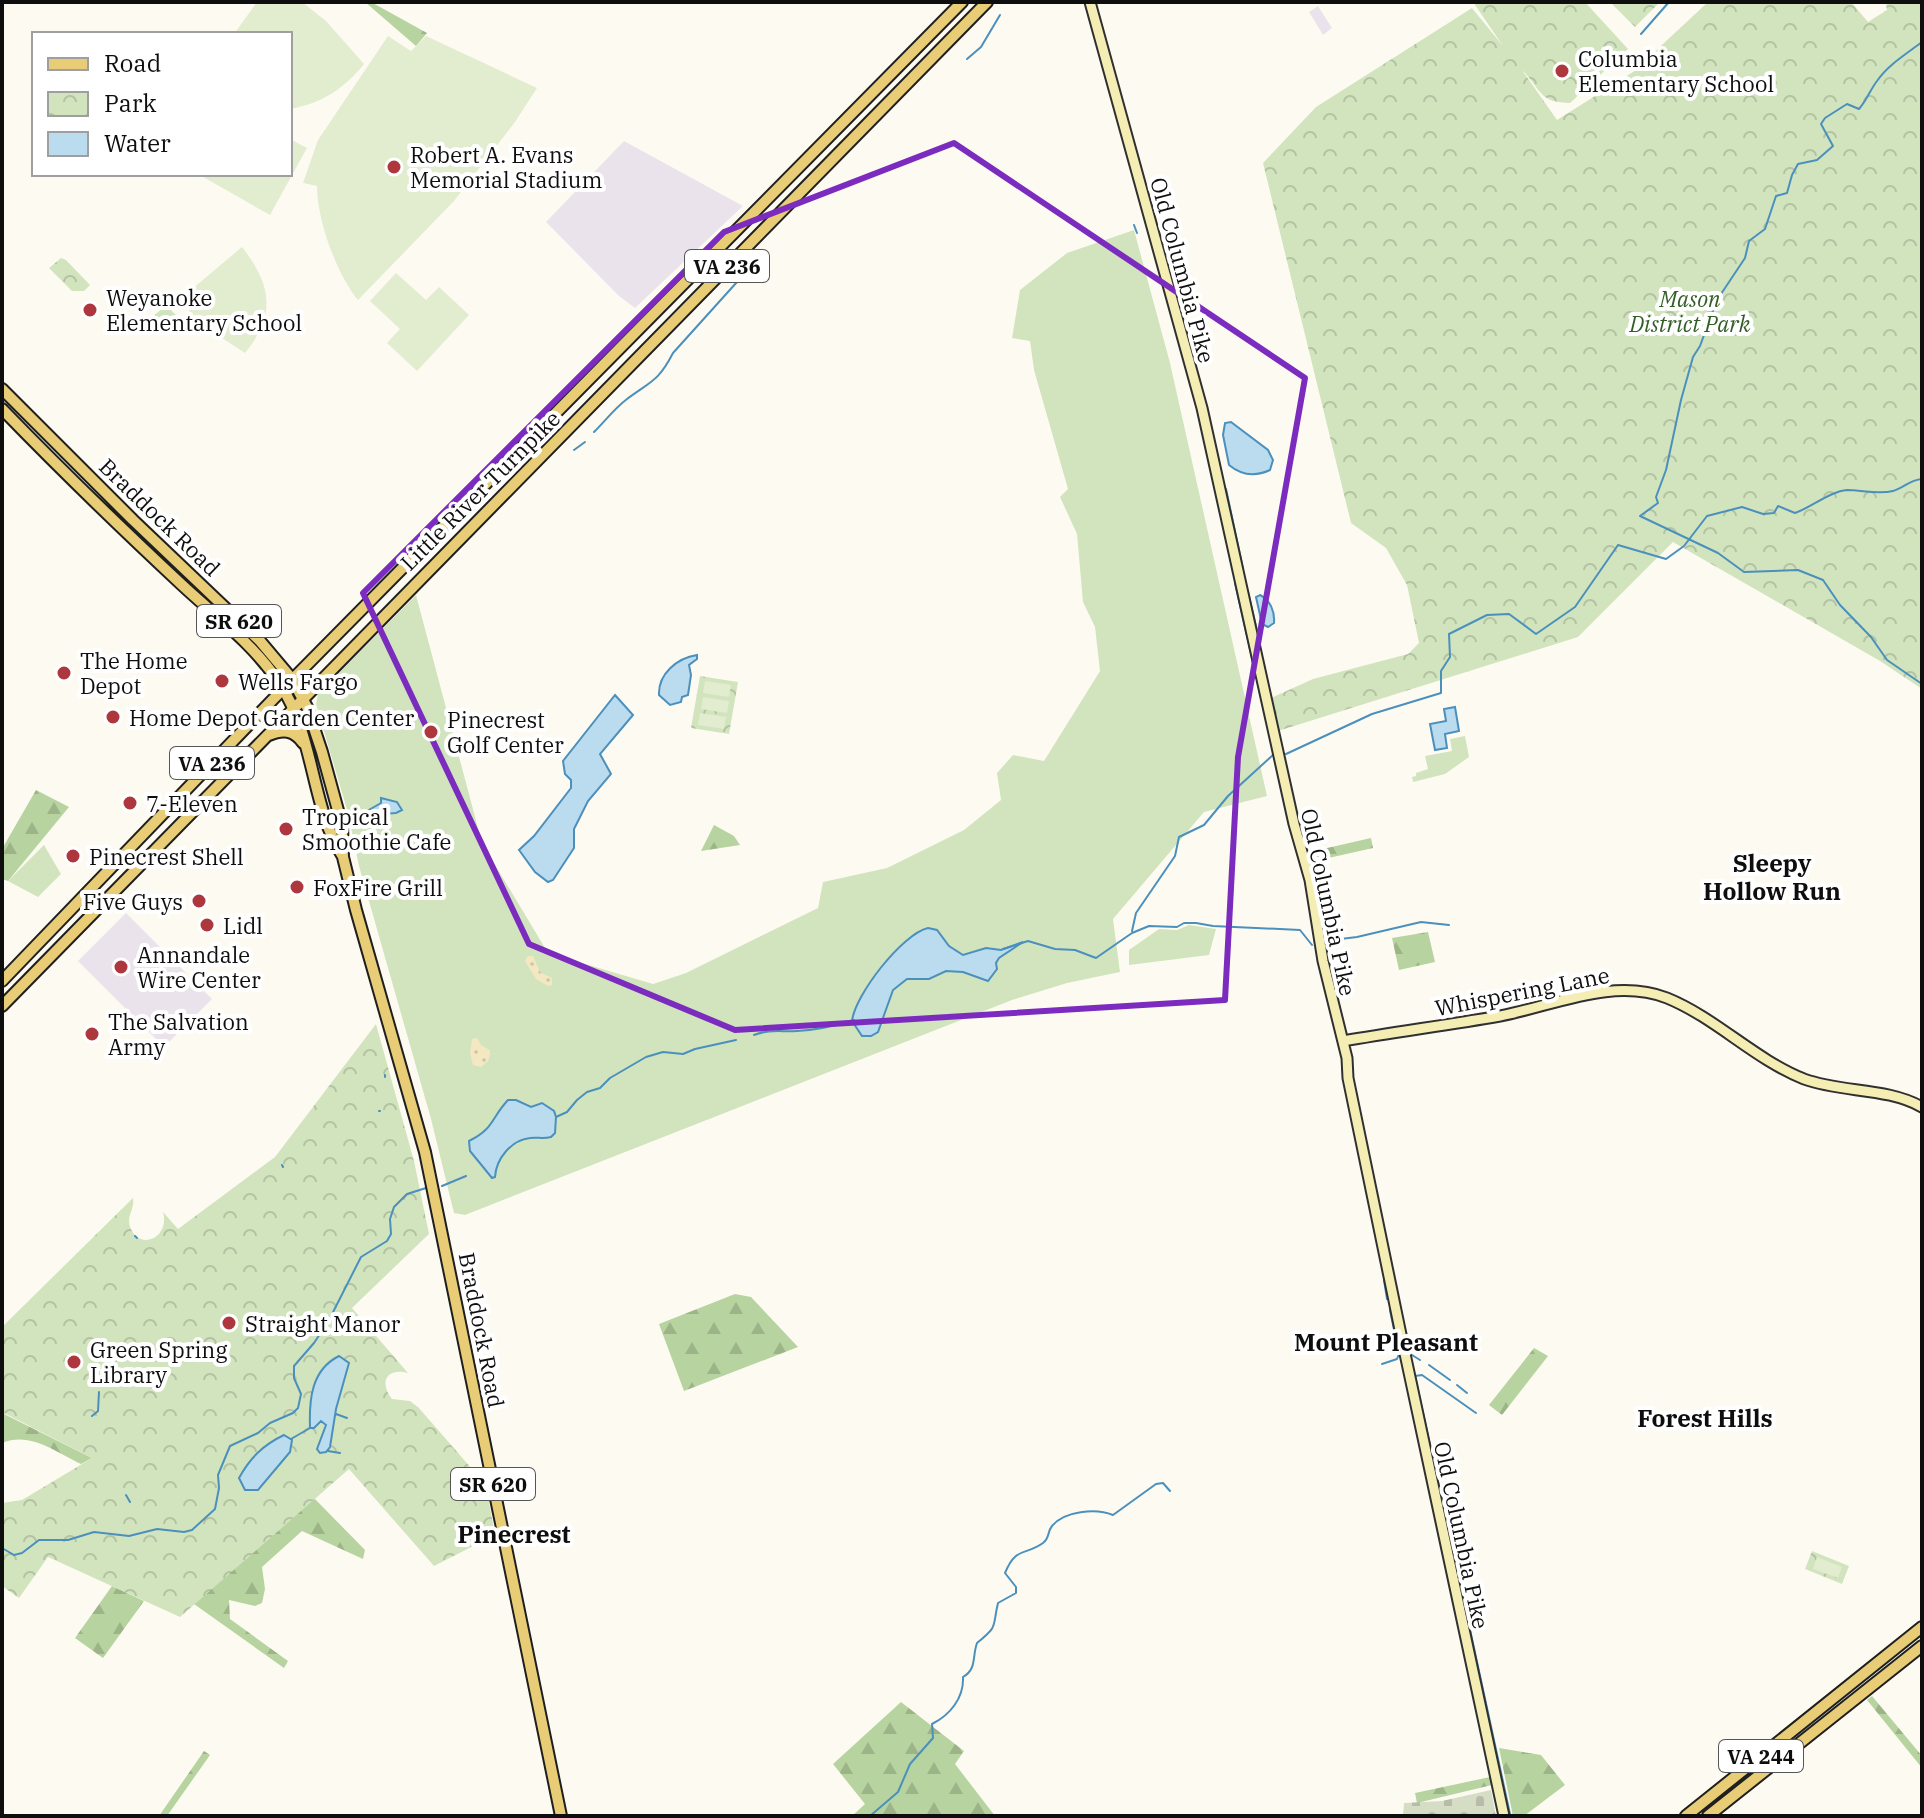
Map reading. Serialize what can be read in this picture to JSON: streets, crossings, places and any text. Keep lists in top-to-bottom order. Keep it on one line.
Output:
{"streets":{"main road":["VA 236","Little River Turnpike","Braddock Road","SR 620","VA 244"],"street":["Old Columbia Pike","Whispering Lane"]},"crossings":[["Old Columbia Pike","Whispering Lane"],["Little River Turnpike","Braddock Road"]],"districts":["Sleepy Hollow Run","Mount Pleasant","Forest Hills","Pinecrest"],"parks":["Mason District Park"],"places":["Columbia Elementary School","Robert A. Evans Memorial Stadium","Weyanoke Elementary School","The Home Depot","Wells Fargo","Home Depot Garden Center","Pinecrest Golf Center","7-Eleven","Tropical Smoothie Cafe","Pinecrest Shell","FoxFire Grill","Five Guys","Lidl","Annandale Wire Center","The Salvation Army","Straight Manor","Green Spring Library"],"legend":["Road","Park","Water"]}
